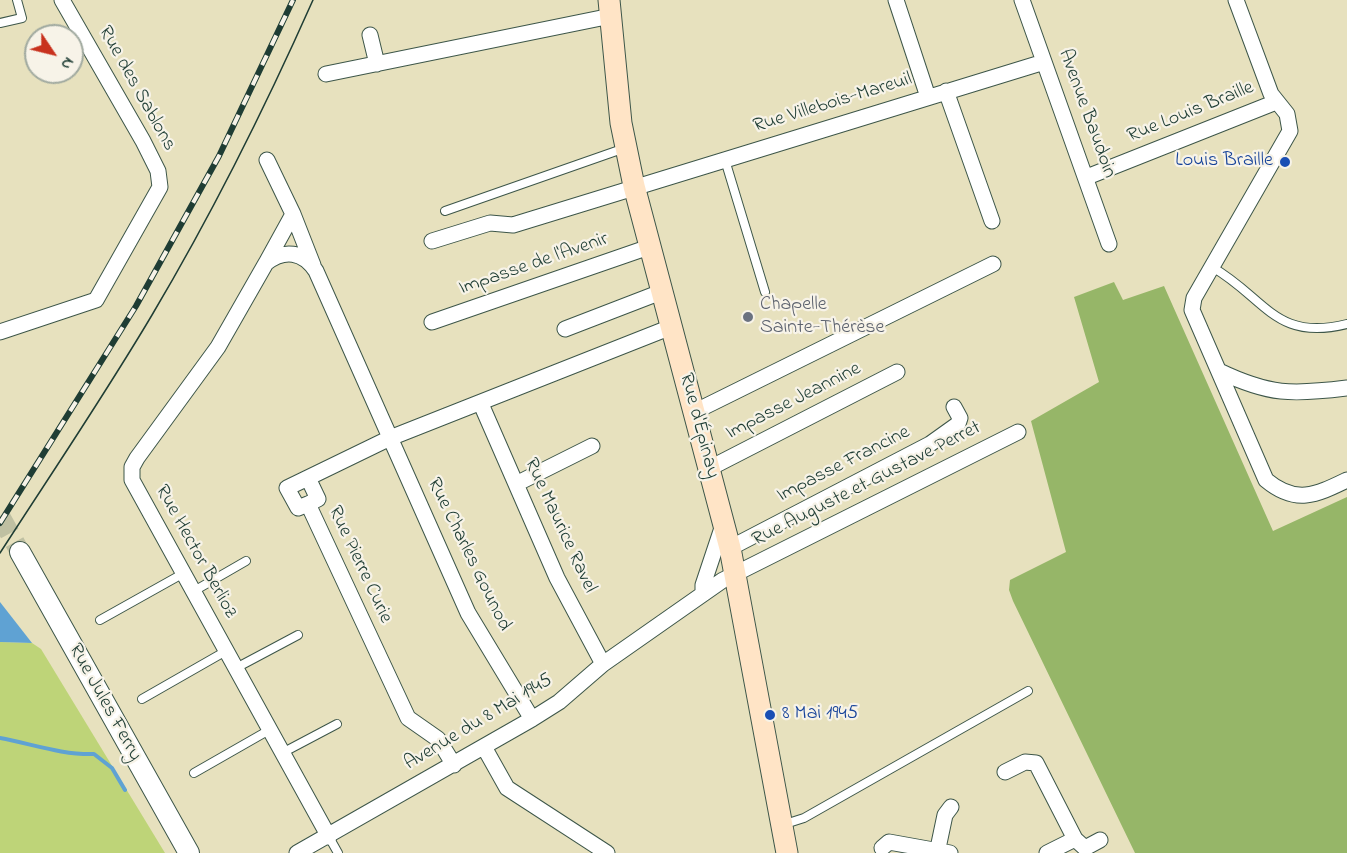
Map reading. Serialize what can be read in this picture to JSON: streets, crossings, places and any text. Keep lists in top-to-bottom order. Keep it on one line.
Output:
{"streets":{"main road":["Rue d'Épinay"],"street":["Rue des Sablons","Rue Villebois-Mareuil","Rue Louis Braille","Avenue Baudoin","Impasse de l'Avenir","Impasse Jeannine","Impasse Francine","Rue Auguste et Gustave Perret","Rue Maurice Ravel","Rue Hector Berlioz","Rue Charles Gounod","Rue Pierre Curie","Rue Jules Ferry","Avenue du 8 Mai 1945"]},"crossings":[["Rue Villebois-Mareuil","Avenue Baudoin"],["Rue Villebois-Mareuil","Rue d'Épinay"],["Rue Louis Braille","Avenue Baudoin"],["Impasse de l'Avenir","Rue d'Épinay"],["Impasse Jeannine","Rue d'Épinay"],["Rue d'Épinay","Impasse Francine"],["Rue d'Épinay","Rue Auguste et Gustave Perret"],["Rue d'Épinay","Avenue du 8 Mai 1945"],["Rue Auguste et Gustave Perret","Avenue du 8 Mai 1945"],["Rue Maurice Ravel","Avenue du 8 Mai 1945"],["Rue Hector Berlioz","Avenue du 8 Mai 1945"],["Rue Charles Gounod","Rue Pierre Curie"],["Rue Charles Gounod","Avenue du 8 Mai 1945"],["Rue Pierre Curie","Avenue du 8 Mai 1945"]],"places":["Louis Braille","Chapelle Sainte-Thérèse","8 Mai 1945"],"north":"bottom right"}
